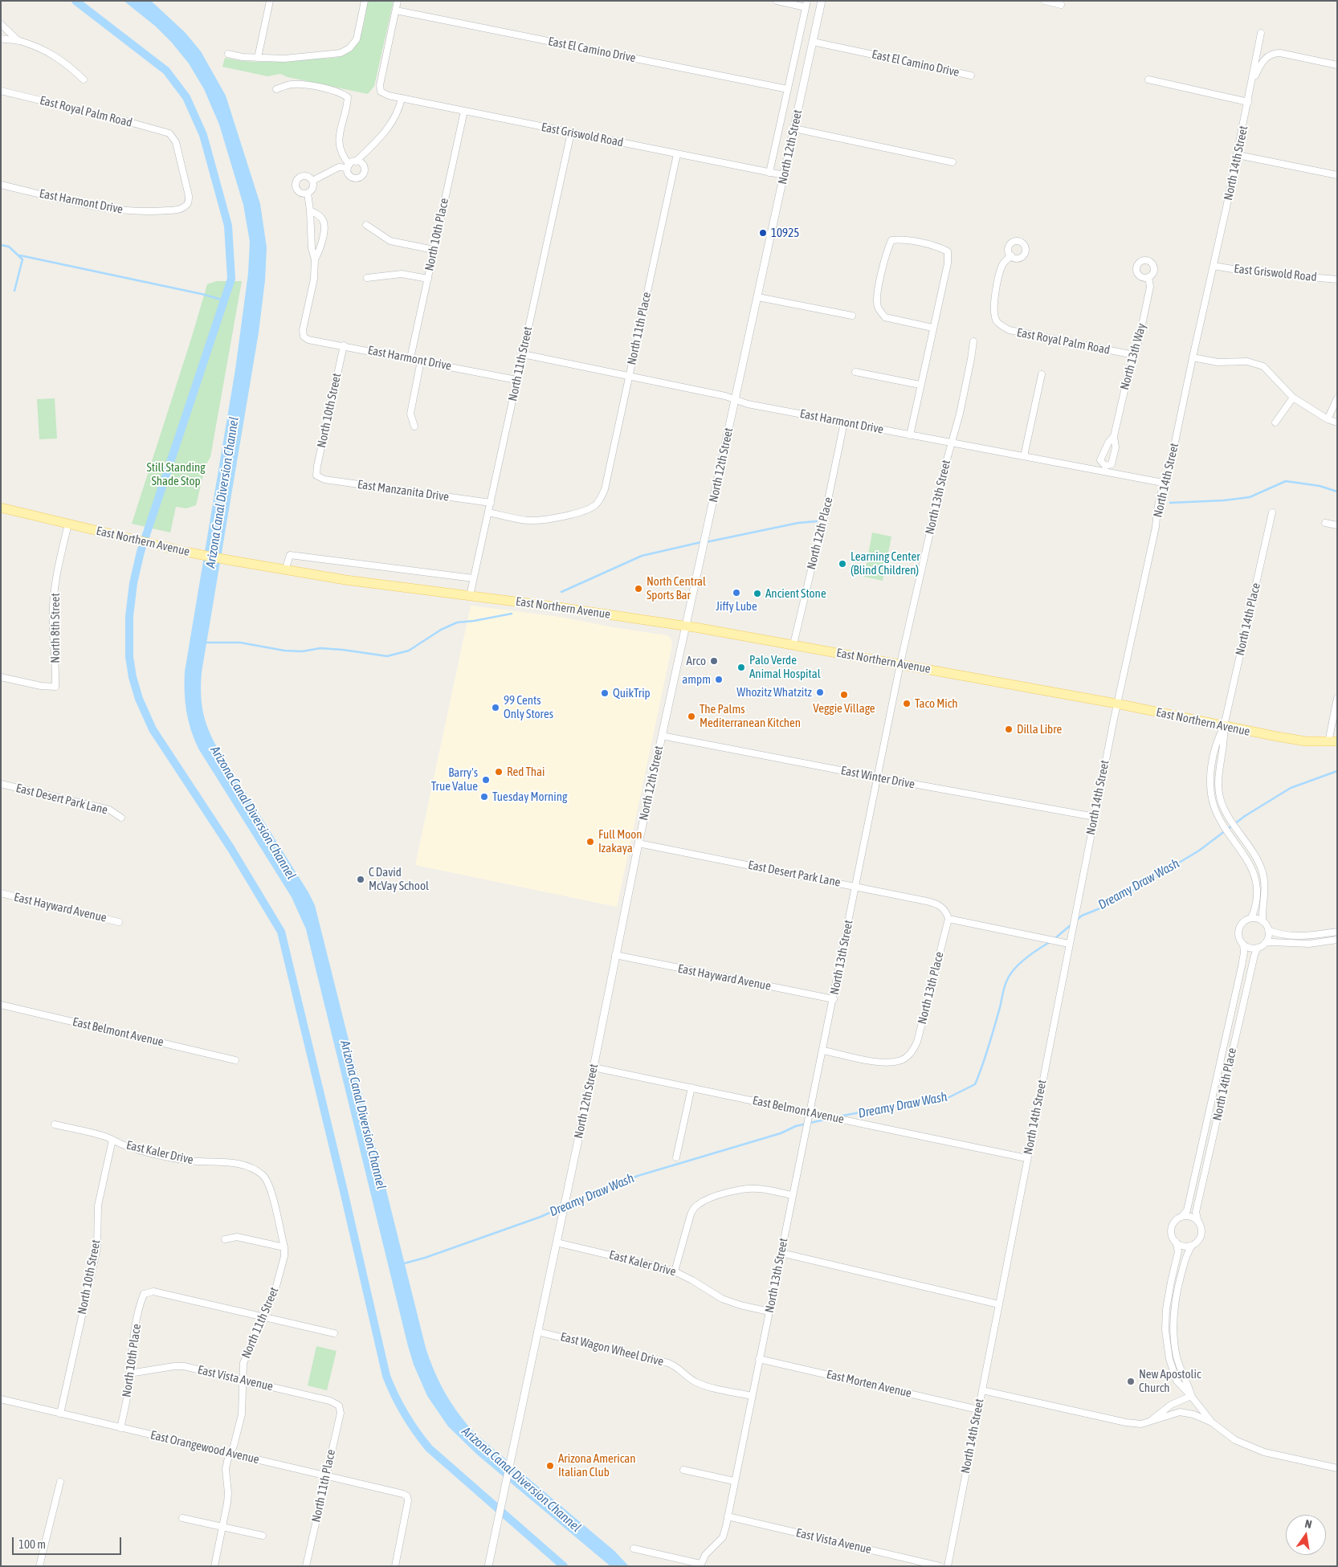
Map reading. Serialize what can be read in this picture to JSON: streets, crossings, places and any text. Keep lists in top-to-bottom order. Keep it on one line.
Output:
{"streets":{"main road":["East Northern Avenue"],"street":["East El Camino Drive","East Royal Palm Road","East Griswold Road","North 12th Street","North 14th Street","East Harmont Drive","North 10th Place","North 11th Place","North 13th Way","North 11th Street","North 10th Street","East Manzanita Drive","North 13th Street","North 12th Place","North 14th Place","North 8th Street","East Winter Drive","East Desert Park Lane","East Hayward Avenue","North 13th Place","East Belmont Avenue","East Kaler Drive","East Wagon Wheel Drive","East Vista Avenue","East Morten Avenue","East Orangewood Avenue"]},"crossings":[["East El Camino Drive","East Griswold Road"],["East El Camino Drive","North 12th Street"],["East Royal Palm Road","East Harmont Drive"],["East Royal Palm Road","North 13th Way"],["East Griswold Road","North 12th Street"],["East Griswold Road","North 14th Street"],["East Griswold Road","North 10th Place"],["East Griswold Road","North 11th Place"],["East Griswold Road","North 11th Street"],["North 12th Street","East Harmont Drive"],["North 12th Street","East Northern Avenue"],["North 12th Street","East Winter Drive"],["North 12th Street","East Desert Park Lane"],["North 12th Street","East Hayward Avenue"],["North 12th Street","East Belmont Avenue"],["North 12th Street","East Kaler Drive"],["North 12th Street","East Wagon Wheel Drive"],["North 14th Street","East Harmont Drive"],["North 14th Street","East Northern Avenue"],["North 14th Street","East Winter Drive"],["North 14th Street","East Belmont Avenue"],["North 14th Street","East Morten Avenue"],["East Harmont Drive","North 10th Place"],["East Harmont Drive","North 11th Place"],["East Harmont Drive","North 13th Way"],["East Harmont Drive","North 11th Street"],["East Harmont Drive","North 10th Street"],["East Harmont Drive","North 13th Street"],["East Harmont Drive","North 12th Place"],["North 10th Place","North 11th Street"],["North 10th Place","East Vista Avenue"],["North 10th Place","East Orangewood Avenue"],["North 11th Place","North 11th Street"],["North 11th Place","East Vista Avenue"],["North 11th Place","East Orangewood Avenue"],["North 11th Street","East Manzanita Drive"],["North 11th Street","East Northern Avenue"],["North 11th Street","East Kaler Drive"],["North 11th Street","East Vista Avenue"],["North 11th Street","East Orangewood Avenue"],["North 10th Street","East Manzanita Drive"],["North 10th Street","East Kaler Drive"],["North 10th Street","East Orangewood Avenue"],["North 13th Street","East Northern Avenue"],["North 13th Street","East Winter Drive"],["North 13th Street","East Desert Park Lane"],["North 13th Street","East Hayward Avenue"],["North 13th Street","North 13th Place"],["North 13th Street","East Belmont Avenue"],["North 13th Street","East Kaler Drive"],["North 13th Street","East Wagon Wheel Drive"],["North 13th Street","East Vista Avenue"],["North 13th Street","East Morten Avenue"],["North 12th Place","East Northern Avenue"],["East Northern Avenue","North 14th Place"],["East Northern Avenue","North 8th Street"],["East Desert Park Lane","North 13th Place"]],"water":["Arizona Canal Diversion Channel","Dreamy Draw Wash"],"parks":["Still Standing Shade Stop"],"places":["10925","Learning Center (Blind Children)","North Central Sports Bar","Jiffy Lube","Ancient Stone","Arco","Palo Verde Animal Hospital","ampm","Whozitz Whatzitz","QuikTrip","Veggie Village","Taco Mich","99 Cents Only Stores","The Palms Mediterranean Kitchen","Dilla Libre","Red Thai","Barry's True Value","Tuesday Morning","Full Moon Izakaya","C David McVay School","New Apostolic Church","Arizona American Italian Club"],"scale_bar":"100 m","north":"top"}
